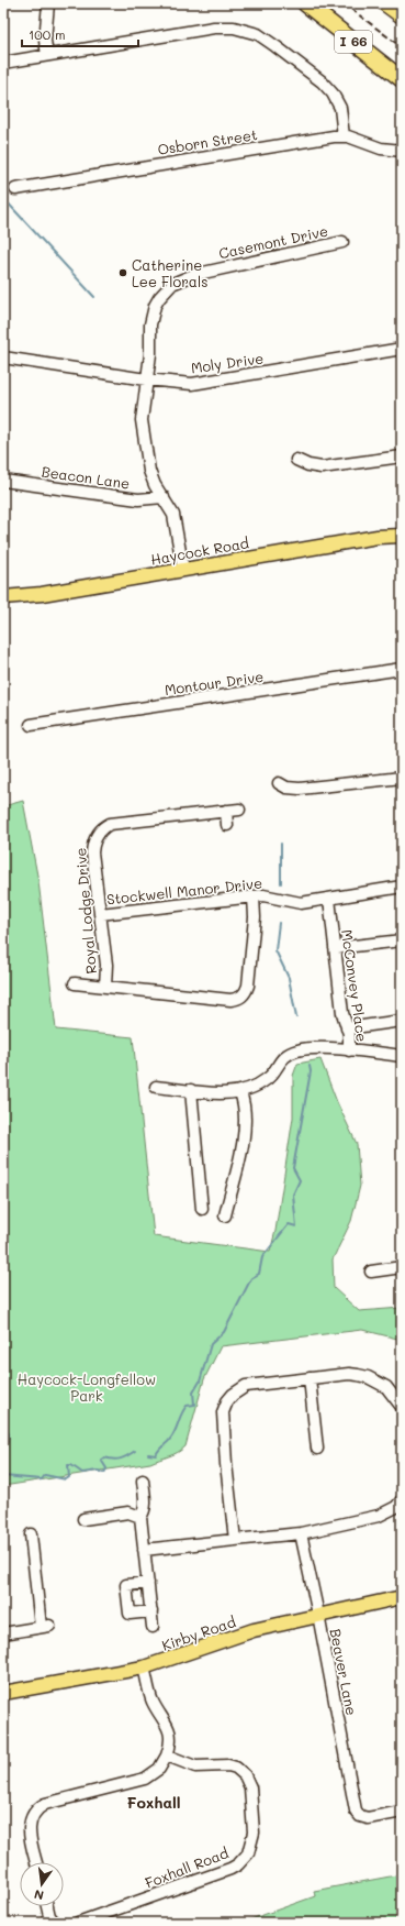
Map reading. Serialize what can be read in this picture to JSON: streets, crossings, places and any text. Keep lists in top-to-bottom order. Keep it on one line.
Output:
{"streets":{"highway":["I 66"],"main road":["Haycock Road","Kirby Road"],"street":["Osborn Street","Casemont Drive","Moly Drive","Beacon Lane","Montour Drive","Stockwell Manor Drive","Royal Lodge Drive","McConvey Place","Beaver Lane","Foxhall Road"]},"crossings":[["Casemont Drive","Moly Drive"],["Casemont Drive","Beacon Lane"],["Casemont Drive","Haycock Road"],["Stockwell Manor Drive","Royal Lodge Drive"],["Stockwell Manor Drive","McConvey Place"],["Kirby Road","Beaver Lane"]],"districts":["Foxhall"],"parks":["Haycock-Longfellow Park"],"places":["Catherine Lee Florals"],"scale_bar":"100 m","north":"bottom"}
